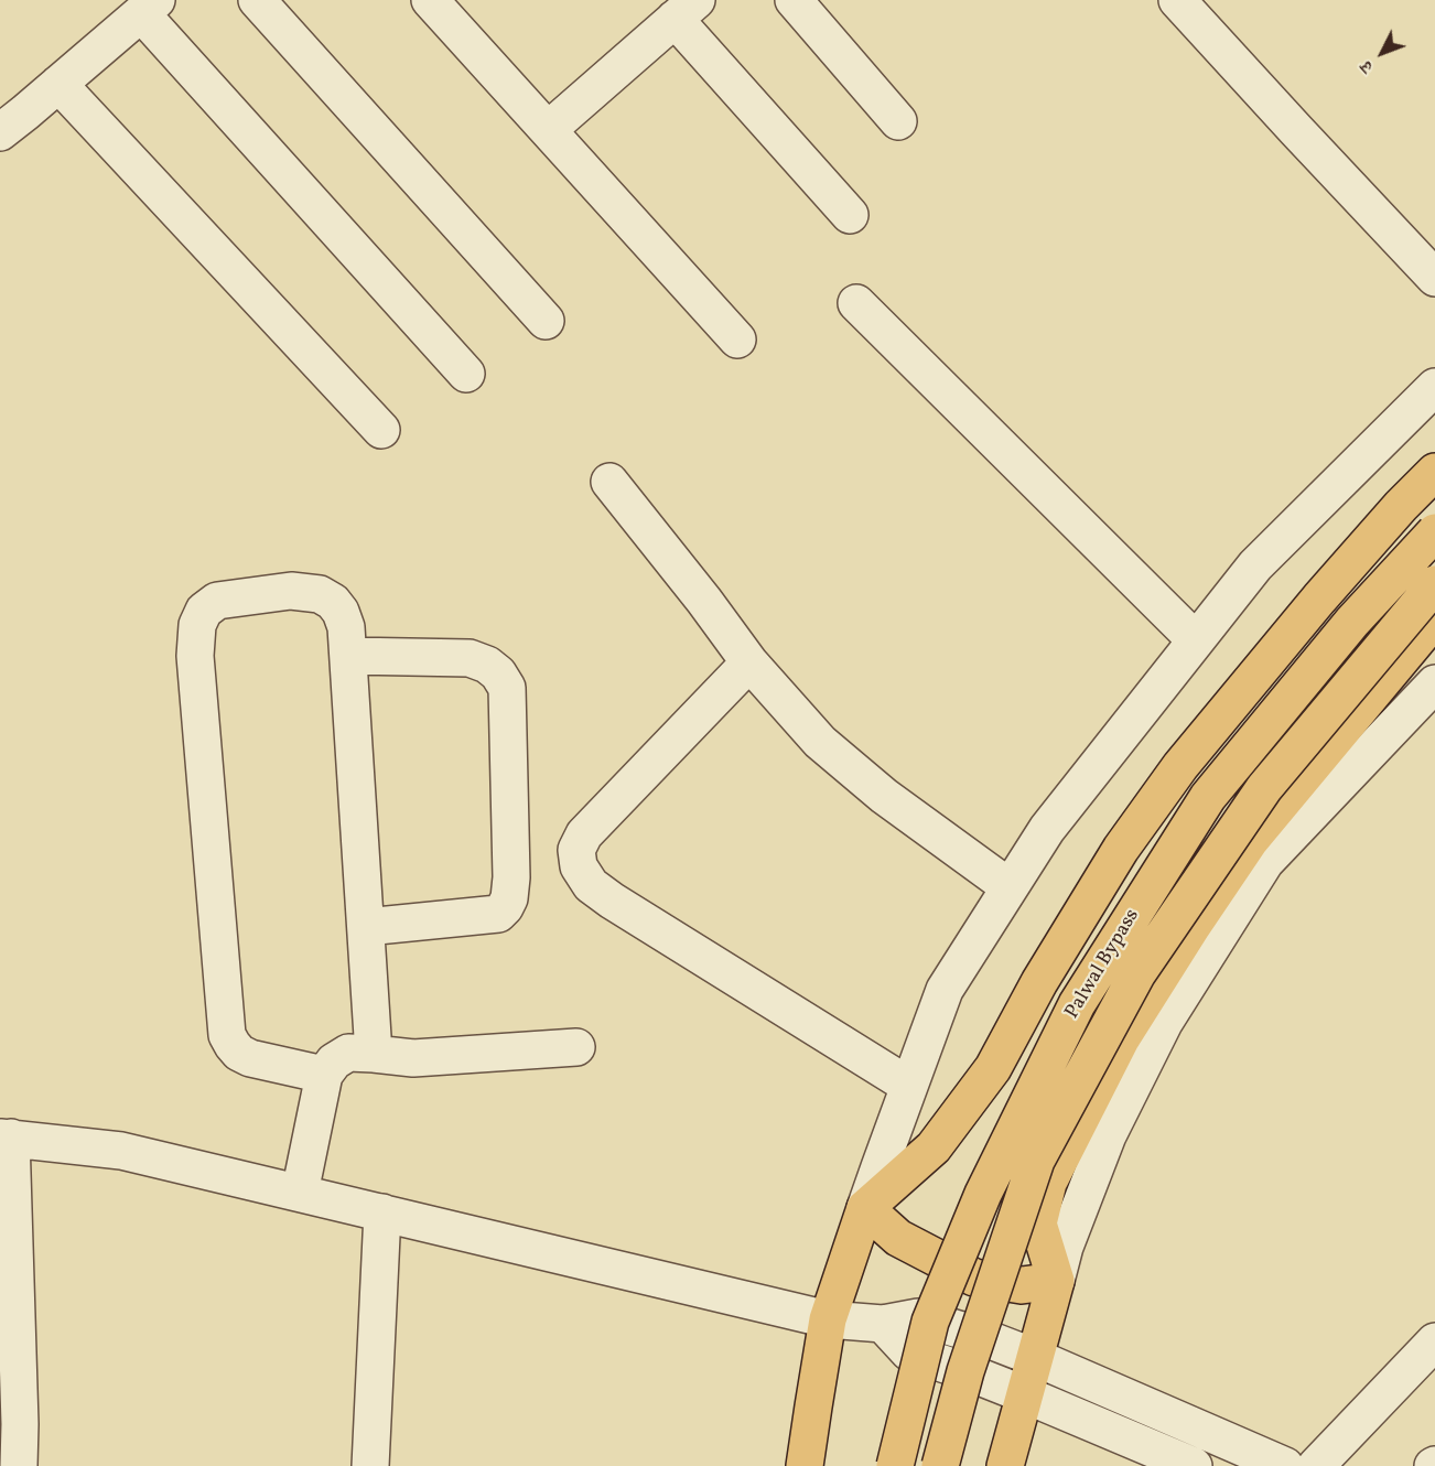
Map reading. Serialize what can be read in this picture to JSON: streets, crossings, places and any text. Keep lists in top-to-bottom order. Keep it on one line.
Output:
{"streets":{"highway":["Palwal Bypass"]},"north":"bottom left"}
